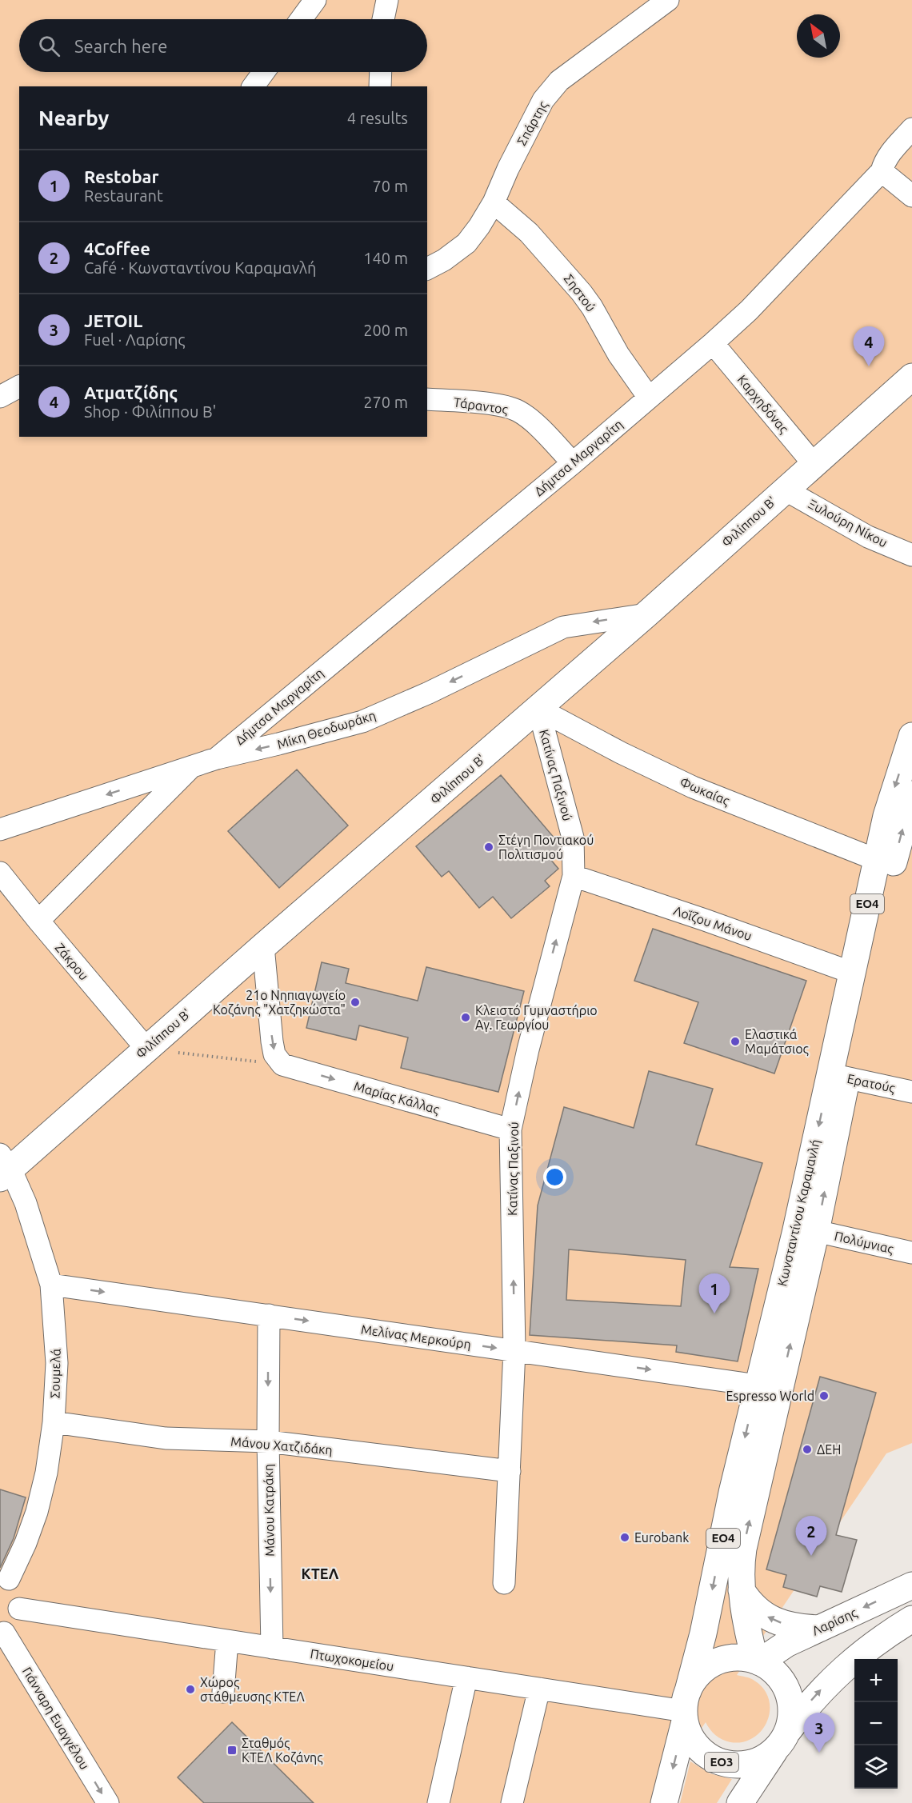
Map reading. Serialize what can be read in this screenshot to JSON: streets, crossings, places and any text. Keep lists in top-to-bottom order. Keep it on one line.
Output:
{"streets":{"main road":["Φιλίππου Β'","ΕΟ4","Κωνσταντίνου Καραμανλή","Λαρίσης","ΕΟ3"],"street":["Σπάρτης","Σηστού","Καρχηδόνας","Τάραντος","Δήμτσα Μαργαρίτη","Ξυλούρη Νίκου","Μίκη Θεοδωράκη","Κατίνας Παξινού","Φωκαίας","Λοΐζου Μάνου","Ζάκρου","Ερατούς","Μαρίας Κάλλας","Πολύμνιας","Μελίνας Μερκούρη","Σουμελά","Μάνου Χατζιδάκη","Μάνου Κατράκη","Πτωχοκομείου","Γιάνναρη Ευαγγέλου"]},"crossings":[["Σπάρτης","Σηστού"],["Σηστού","Δήμτσα Μαργαρίτη"],["Καρχηδόνας","Δήμτσα Μαργαρίτη"],["Καρχηδόνας","Φιλίππου Β'"],["Τάραντος","Δήμτσα Μαργαρίτη"],["Δήμτσα Μαργαρίτη","Μίκη Θεοδωράκη"],["Φιλίππου Β'","Ξυλούρη Νίκου"],["Φιλίππου Β'","Μίκη Θεοδωράκη"],["Φιλίππου Β'","Κατίνας Παξινού"],["Φιλίππου Β'","Φωκαίας"],["Φιλίππου Β'","Ζάκρου"],["Φιλίππου Β'","Σουμελά"],["Κατίνας Παξινού","Φωκαίας"],["Κατίνας Παξινού","Λοΐζου Μάνου"],["Κατίνας Παξινού","Μαρίας Κάλλας"],["Κατίνας Παξινού","Μελίνας Μερκούρη"],["Κατίνας Παξινού","Μάνου Χατζιδάκη"],["Φωκαίας","Κωνσταντίνου Καραμανλή"],["Λοΐζου Μάνου","Κωνσταντίνου Καραμανλή"],["Ερατούς","Κωνσταντίνου Καραμανλή"],["Κωνσταντίνου Καραμανλή","Πολύμνιας"],["Κωνσταντίνου Καραμανλή","Μελίνας Μερκούρη"],["Κωνσταντίνου Καραμανλή","Λαρίσης"],["Κωνσταντίνου Καραμανλή","Πτωχοκομείου"],["Κωνσταντίνου Καραμανλή","ΕΟ3"],["Μελίνας Μερκούρη","Σουμελά"],["Μελίνας Μερκούρη","Μάνου Κατράκη"],["Σουμελά","Μάνου Χατζιδάκη"],["Μάνου Χατζιδάκη","Μάνου Κατράκη"],["Μάνου Κατράκη","Πτωχοκομείου"],["Λαρίσης","Πτωχοκομείου"],["Λαρίσης","ΕΟ3"],["Πτωχοκομείου","ΕΟ3"]],"one_way":["Μίκη Θεοδωράκη","Κατίνας Παξινού","Μαρίας Κάλλας","Μελίνας Μερκούρη","Μάνου Κατράκη","Γιάνναρη Ευαγγέλου"],"districts":["ΚΤΕΛ"],"places":{"other":["Στέγη Ποντιακού Πολιτισμού","21ο Νηπιαγωγείο Κοζάνης \"Χατζηκώστα\"","Κλειστό Γυμναστήριο Αγ. Γεωργίου","Ελαστικά Μαμάτσιος","Espresso World","ΔΕΗ","Eurobank","Χώρος στάθμευσης ΚΤΕΛ"],"transit":["Σταθμός ΚΤΕΛ Κοζάνης"]},"north":"top left","page":{"search":"Search here","heading":["Nearby","4 results"],"list":[{"mark":"1","name":"Restobar","note":"Restaurant","value":"70 m"},{"mark":"2","name":"4Coffee","note":"Café · Κωνσταντίνου Καραμανλή","value":"140 m"},{"mark":"3","name":"JETOIL","note":"Fuel · Λαρίσης","value":"200 m"},{"mark":"4","name":"Ατματζίδης","note":"Shop · Φιλίππου Β'","value":"270 m"}],"pins":["4","1","2","3"],"map_buttons":["+","−"]}}
